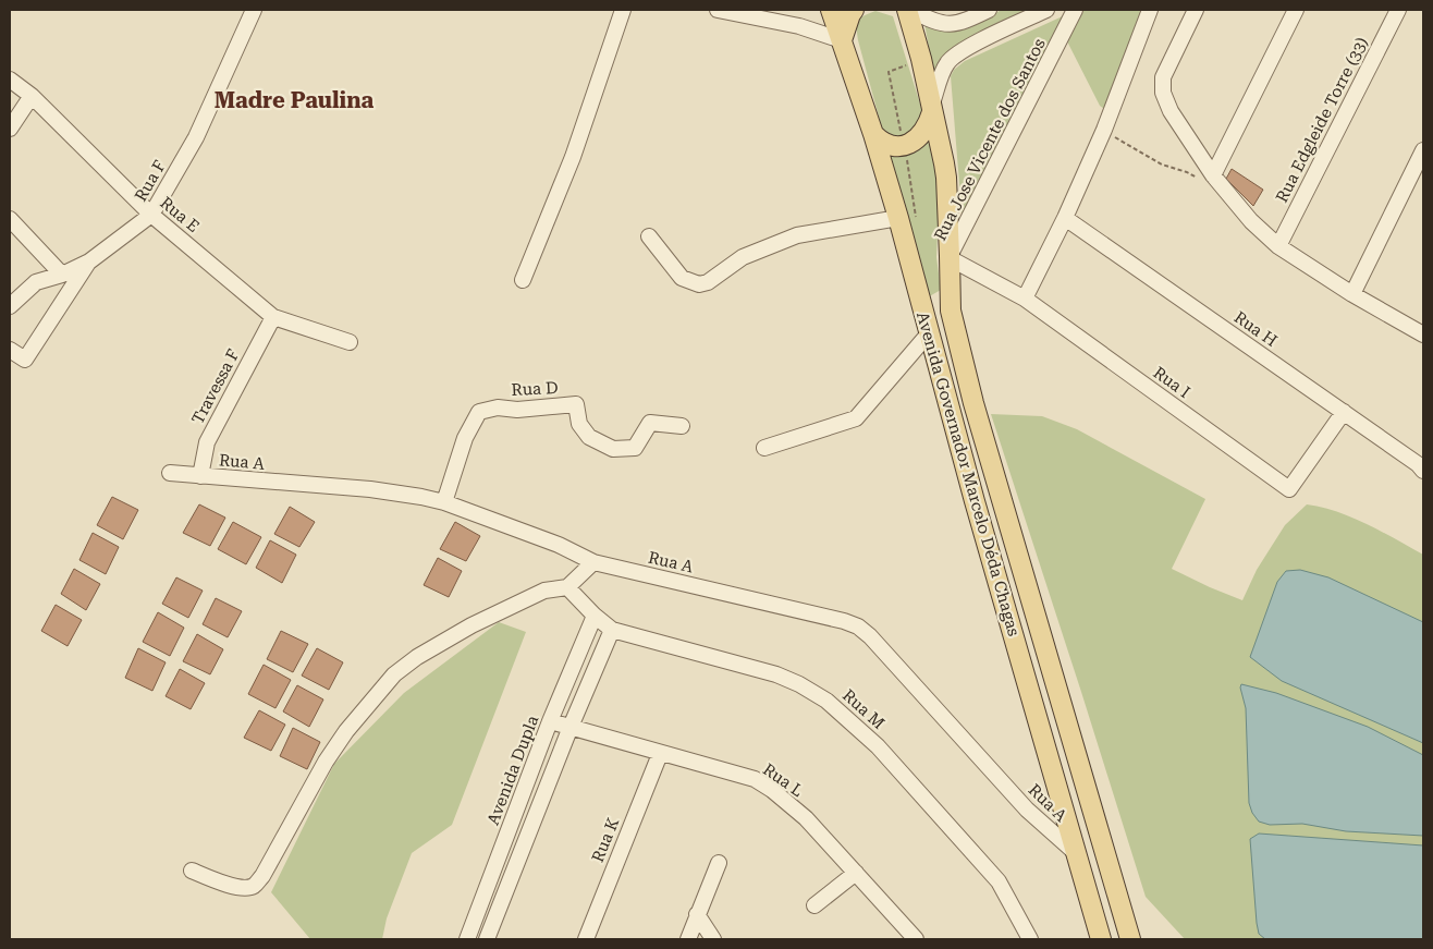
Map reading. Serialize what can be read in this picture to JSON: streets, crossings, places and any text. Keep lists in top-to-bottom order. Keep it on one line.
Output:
{"streets":{"main road":["Avenida Governador Marcelo Déda Chagas"],"street":["Rua Edgleide Torre (33)","Rua Jose Vicente dos Santos","Rua F","Rua E","Rua H","Rua I","Travessa F","Rua D","Rua A","Rua M","Avenida Dupla","Rua L","Rua K"]},"crossings":[["Rua Jose Vicente dos Santos","Rua I"],["Rua Jose Vicente dos Santos","Avenida Governador Marcelo Déda Chagas"],["Rua F","Rua E"],["Rua E","Travessa F"],["Rua H","Rua I"],["Rua I","Avenida Governador Marcelo Déda Chagas"],["Travessa F","Rua A"],["Rua D","Rua A"],["Rua A","Avenida Governador Marcelo Déda Chagas"],["Rua M","Avenida Dupla"],["Avenida Dupla","Rua L"],["Rua L","Rua K"]],"districts":["Madre Paulina"]}
